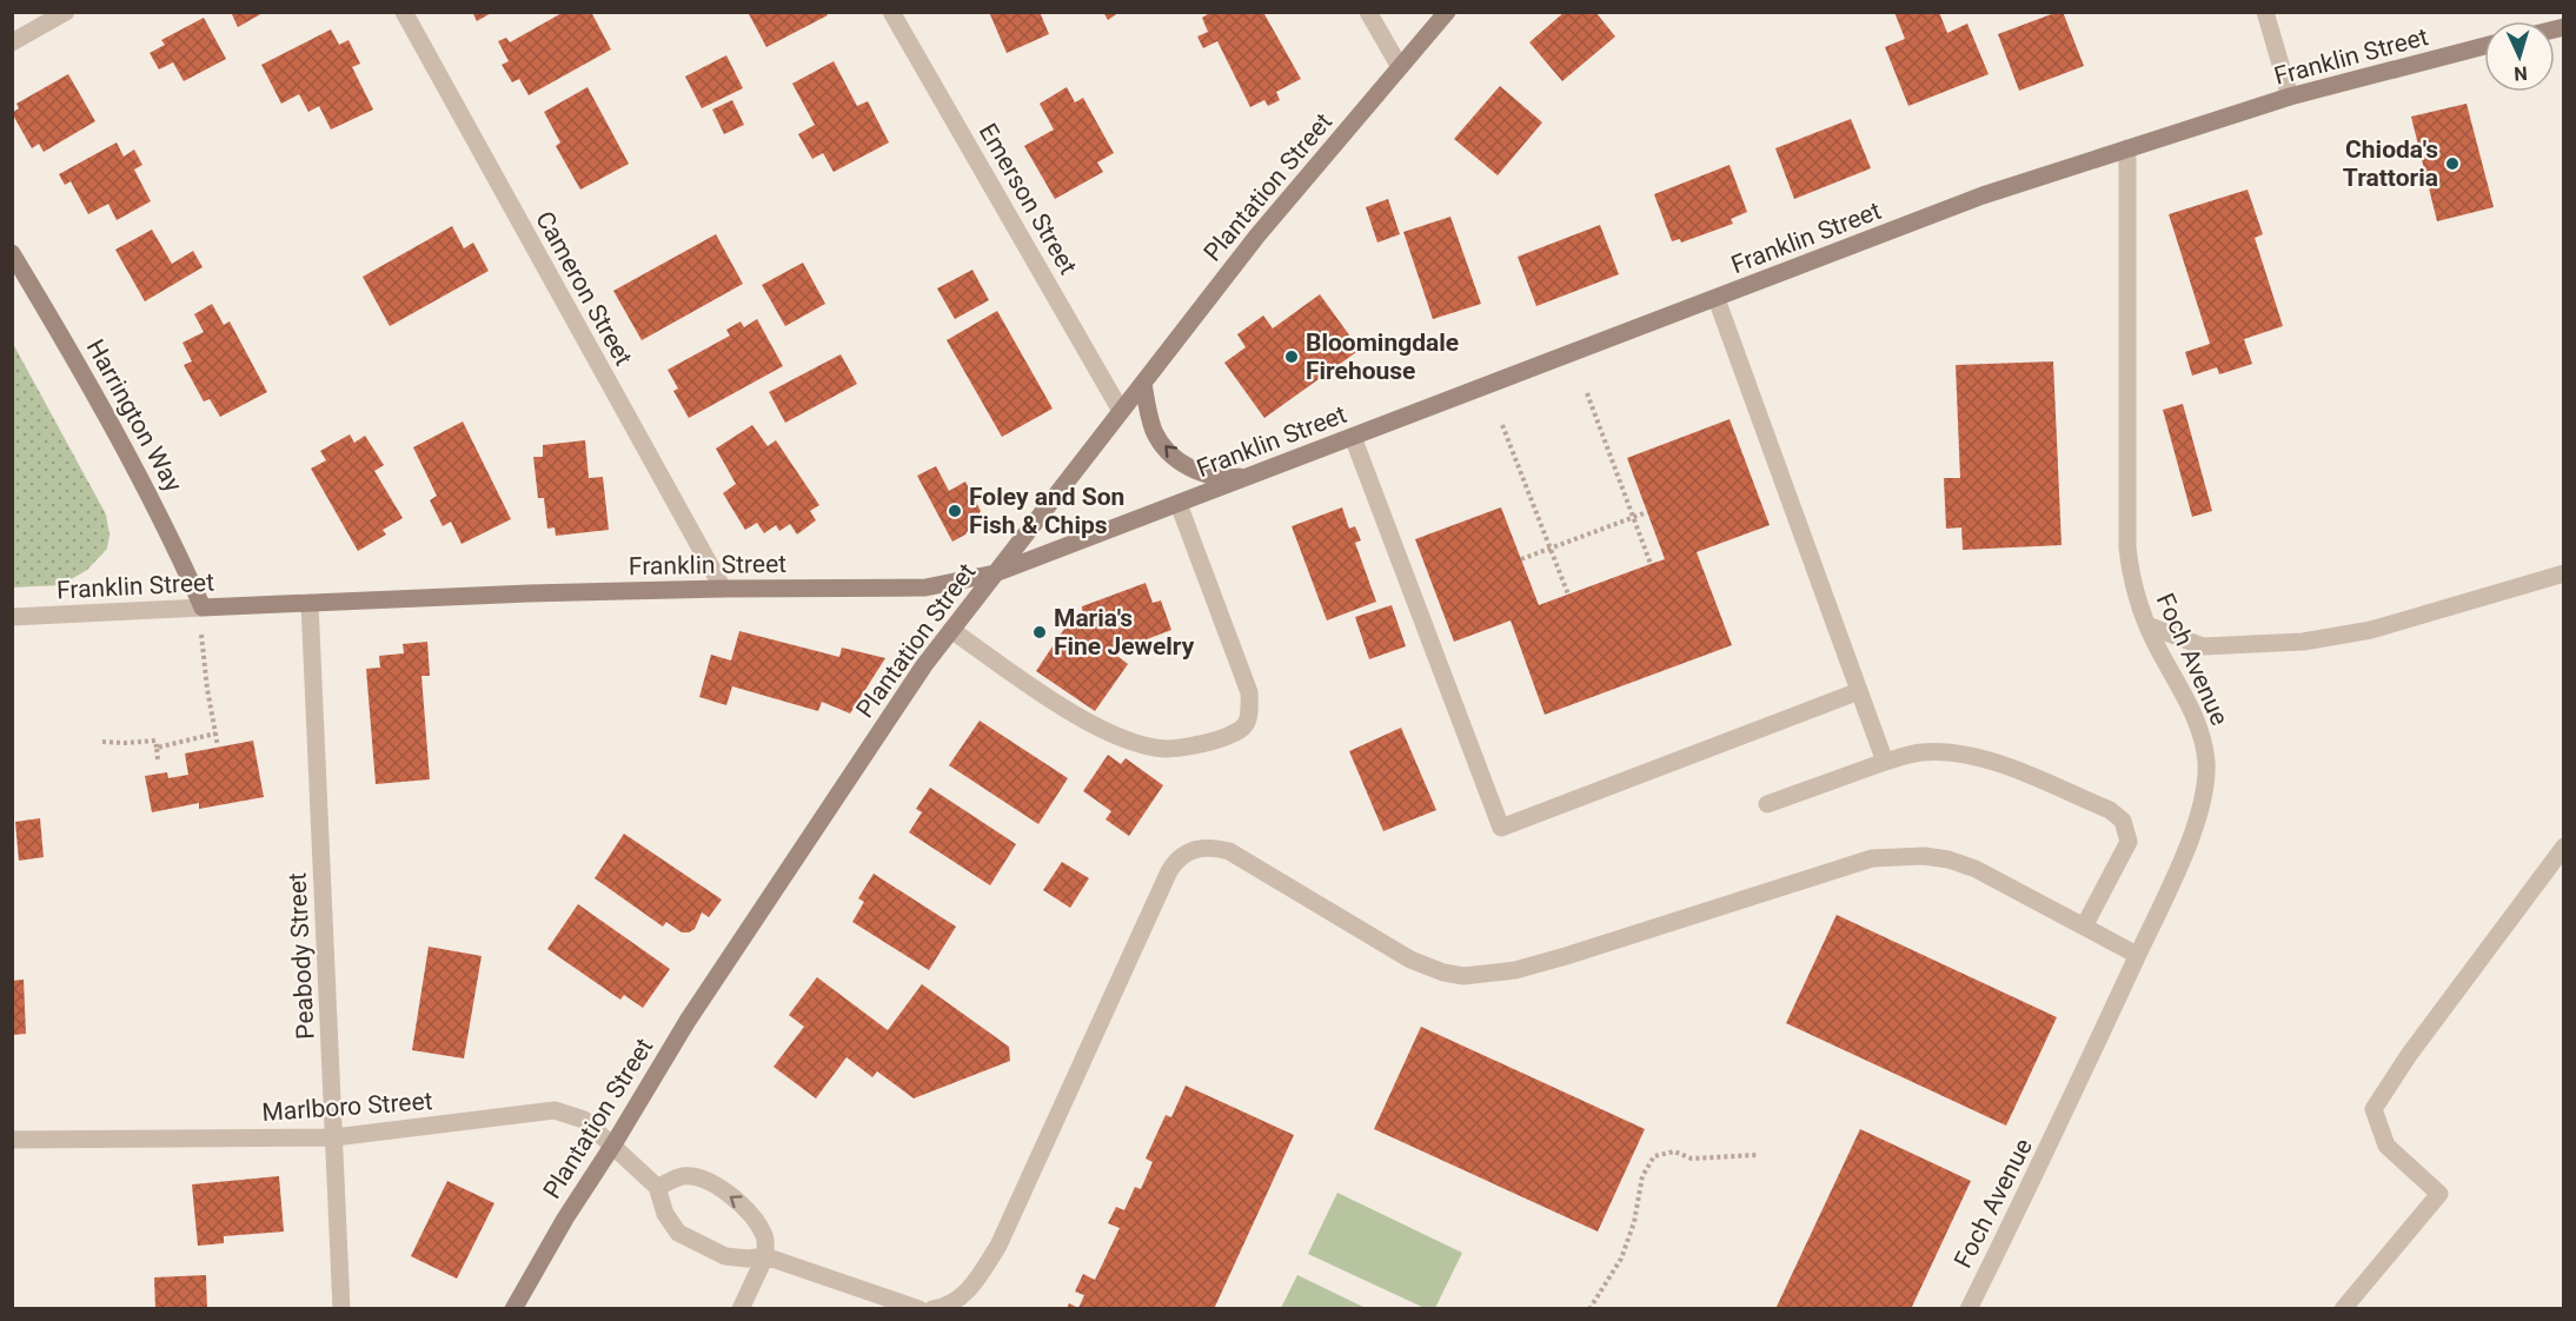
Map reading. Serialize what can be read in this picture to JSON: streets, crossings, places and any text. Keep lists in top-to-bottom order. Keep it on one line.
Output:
{"streets":{"main road":["Franklin Street","Plantation Street","Harrington Way"],"street":["Emerson Street","Cameron Street","Foch Avenue","Peabody Street","Marlboro Street"]},"crossings":[["Franklin Street","Plantation Street"],["Franklin Street","Cameron Street"],["Franklin Street","Harrington Way"],["Franklin Street","Foch Avenue"],["Franklin Street","Peabody Street"],["Plantation Street","Emerson Street"],["Plantation Street","Marlboro Street"],["Peabody Street","Marlboro Street"]],"places":["Chioda's Trattoria","Bloomingdale Firehouse","Foley and Son Fish & Chips","Maria's Fine Jewelry"],"north":"bottom"}
